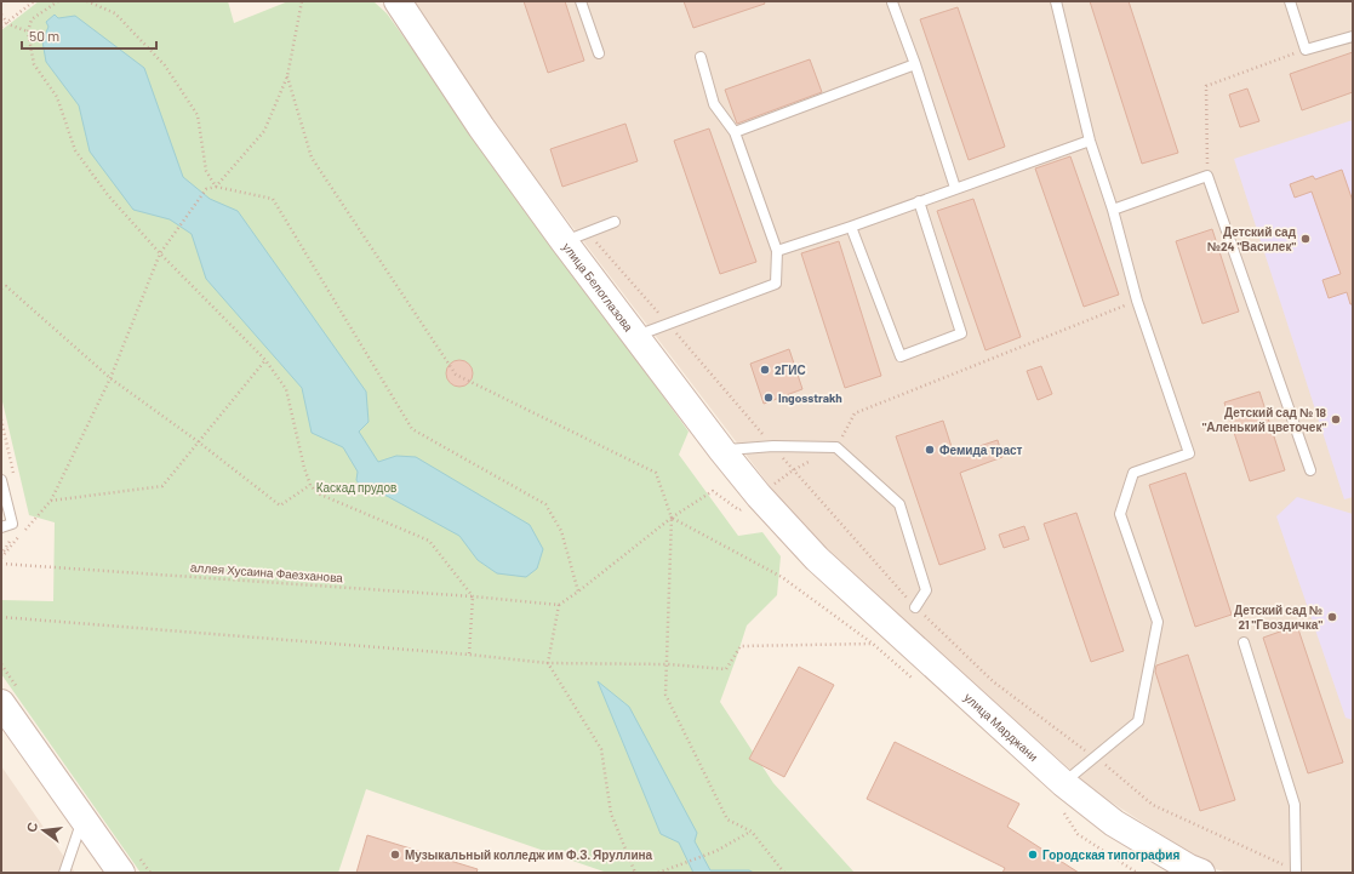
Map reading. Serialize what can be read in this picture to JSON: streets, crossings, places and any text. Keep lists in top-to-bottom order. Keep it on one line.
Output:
{"streets":{"street":["улица Белоглазова","улица Марджани"],"path":["аллея Хусаина Фаезханова"]},"crossings":[["улица Белоглазова","улица Марджани"]],"parks":["Каскад прудов"],"places":["Детский сад №24 \"Василек\"","2ГИС","Ingosstrakh","Детский сад № 18 \"Аленький цветочек\"","Фемида траст","Детский сад № 21 \"Гвоздичка\"","Музыкальный колледж им Ф.З. Яруллина","Городская типография"],"scale_bar":"50 m","north":"left"}
